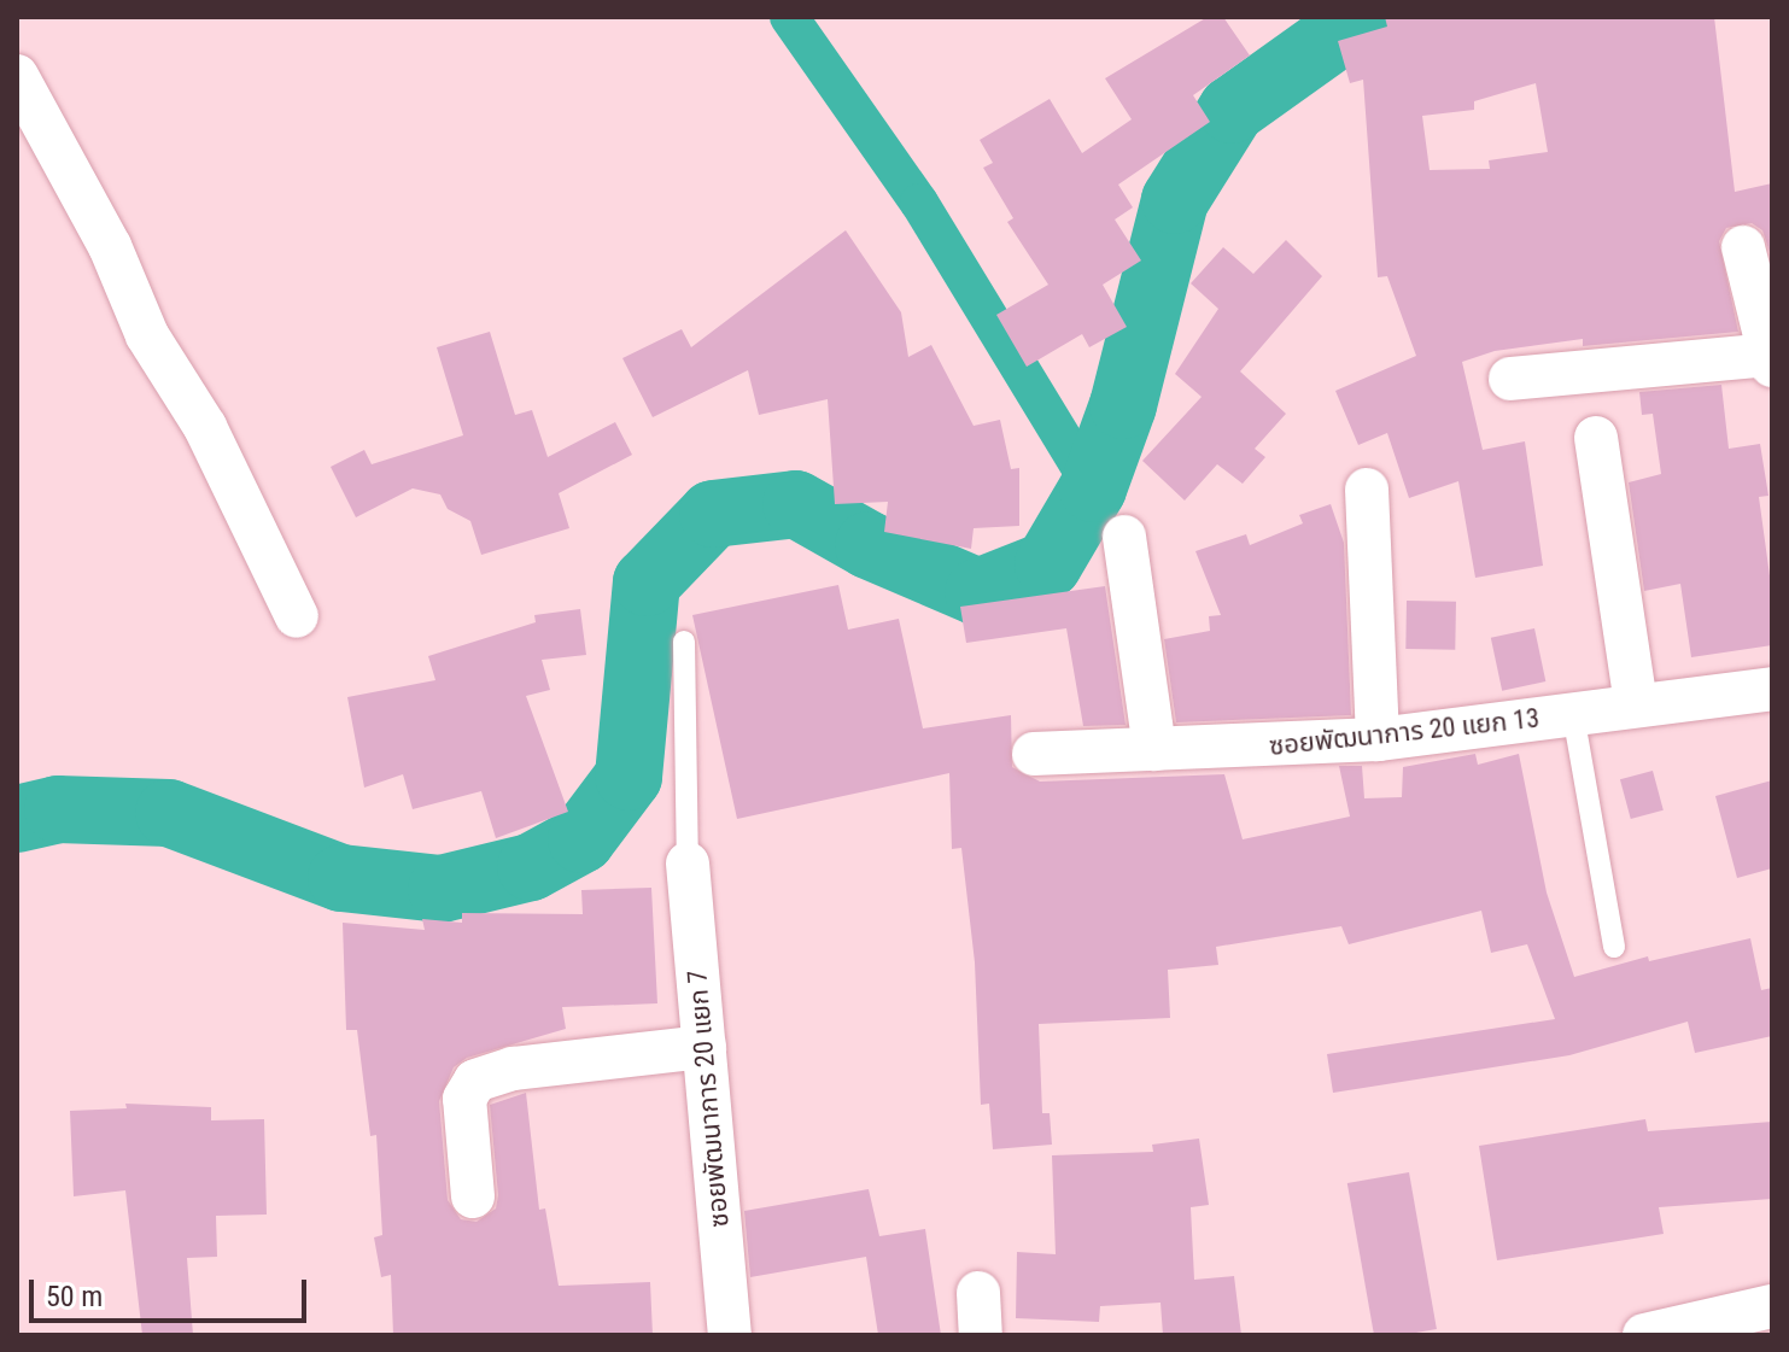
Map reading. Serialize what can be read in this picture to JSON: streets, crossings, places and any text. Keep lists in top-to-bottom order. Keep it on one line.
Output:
{"streets":{"street":["ซอยพัฒนาการ 20 แยก 13","ซอยพัฒนาการ 20 แยก 7"]},"scale_bar":"50 m"}
